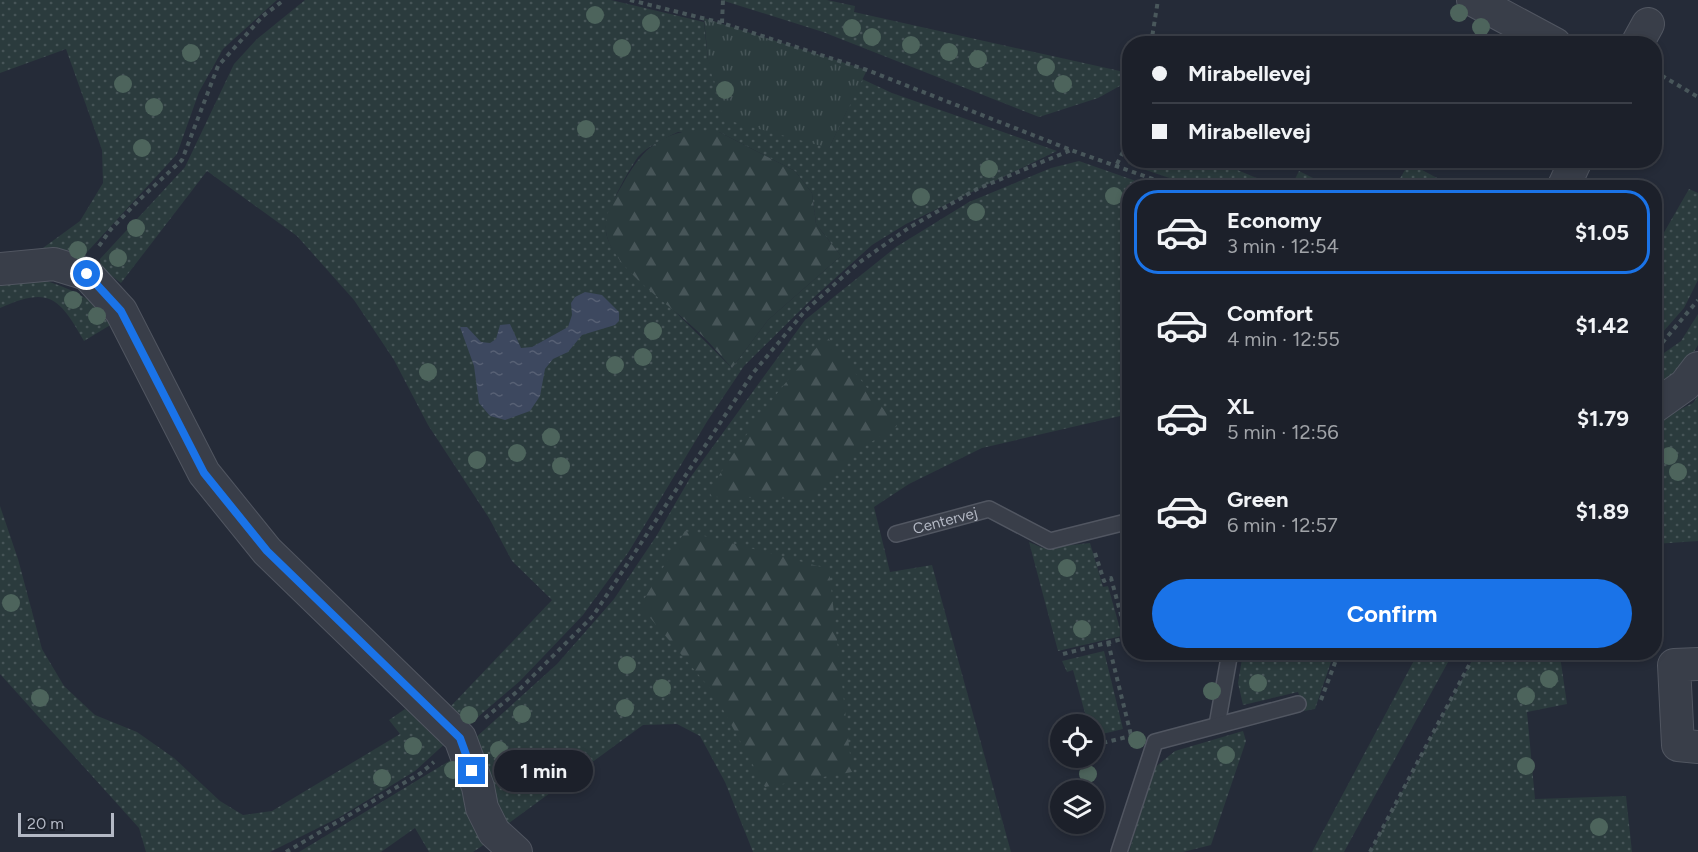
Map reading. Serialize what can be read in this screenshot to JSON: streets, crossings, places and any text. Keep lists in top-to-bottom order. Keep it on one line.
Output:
{"streets":{"lane":["Centervej"]},"scale_bar":"20 m","page":{"banner":["Mirabellevej","Mirabellevej"],"list":[{"name":"Economy","note":"3 min · 12:54","value":"$1.05"},{"name":"Comfort","note":"4 min · 12:55","value":"$1.42"},{"name":"XL","note":"5 min · 12:56","value":"$1.79"},{"name":"Green","note":"6 min · 12:57","value":"$1.89"}],"buttons":"Confirm","bubble":"1 min","scale":"20 m"}}
